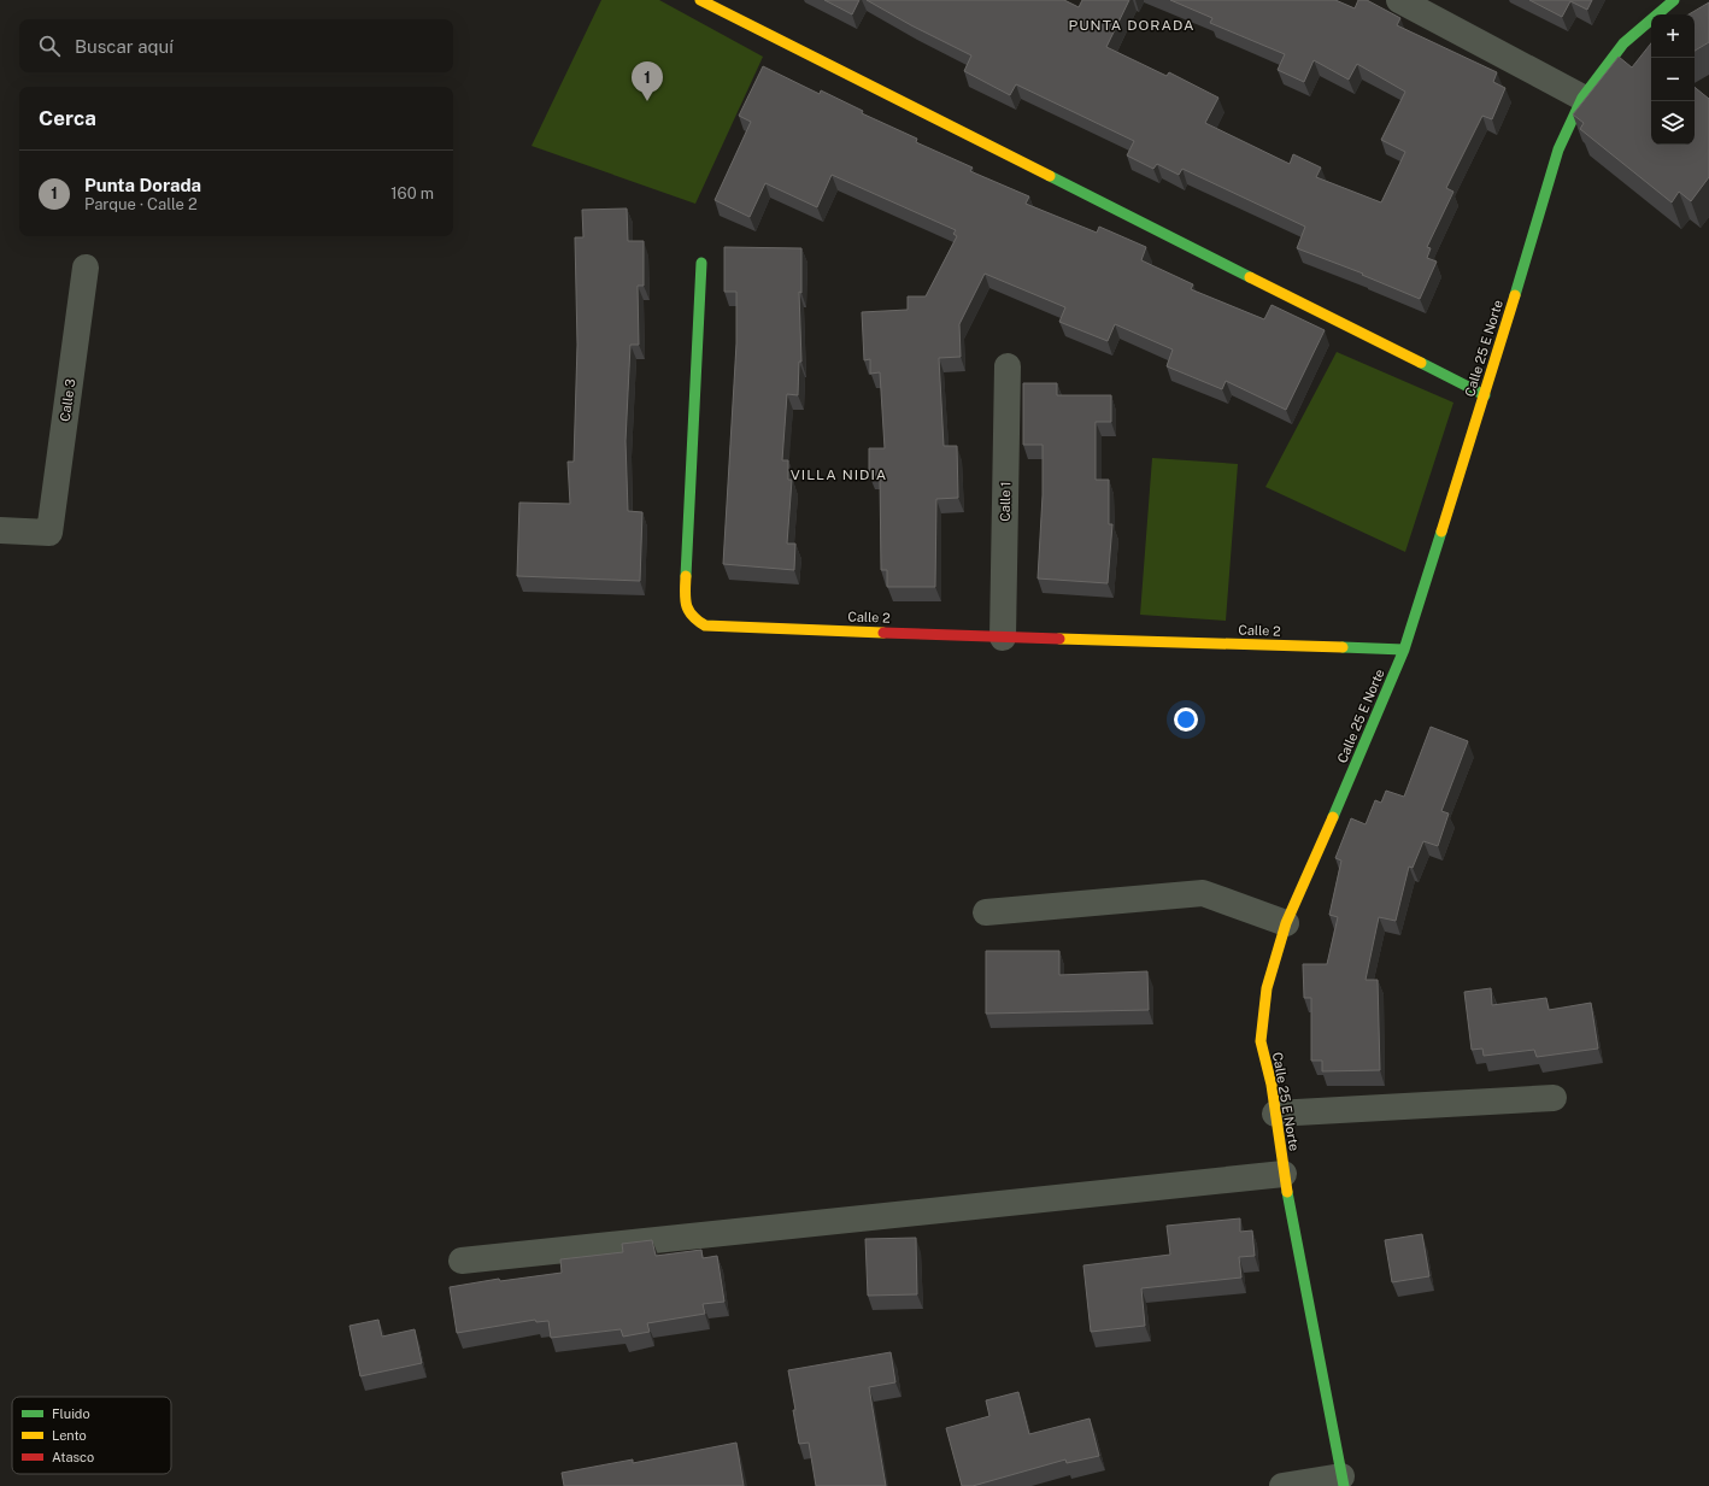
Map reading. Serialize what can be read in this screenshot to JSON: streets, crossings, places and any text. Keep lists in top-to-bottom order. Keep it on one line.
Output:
{"streets":{"street":["Calle 25 E Norte","Calle 3","Calle 1","Calle 2"]},"crossings":[["Calle 25 E Norte","Calle 2"],["Calle 1","Calle 2"]],"districts":["PUNTA DORADA","VILLA NIDIA"],"legend":["Fluido","Lento","Atasco"],"page":{"map_buttons":["+","−"],"search":"Buscar aquí","pins":"1","heading":"Cerca","list":[{"mark":"1","name":"Punta Dorada","note":"Parque · Calle 2","value":"160 m"}]}}
